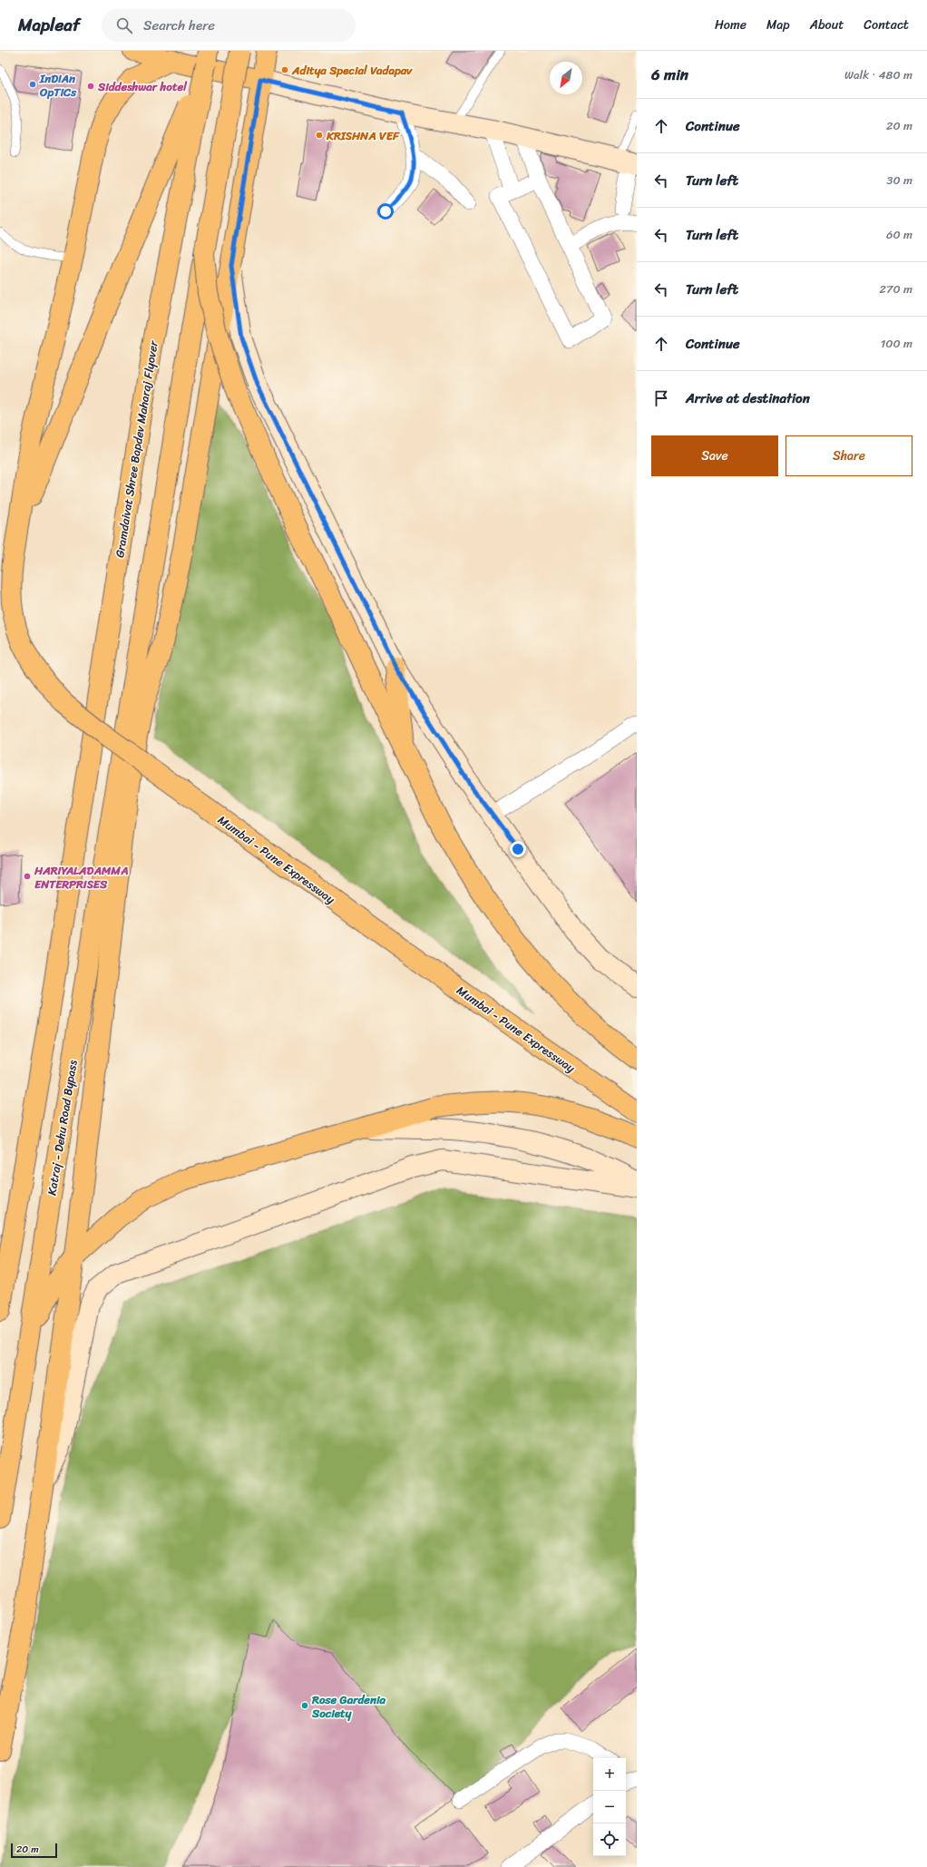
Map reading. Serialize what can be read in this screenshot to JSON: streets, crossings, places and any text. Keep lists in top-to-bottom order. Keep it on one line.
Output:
{"streets":{"main road":["Gramdaivat Shree Bapdev Maharaj Flyover","Mumbai - Pune Expressway","Katraj - Dehu Road Bypass"]},"places":["Aditya Special Vadapav","InDiAn OpTiCs","Siddeshwar hotel","KRISHNA VEF","HARIYALADAMMA ENTERPRISES","Rose Gardenia Society"],"scale_bar":"20 m","north":"bottom left","page":{"header":"Mapleaf","search":"Search here","nav":["Home","Map","About","Contact"],"heading":["6 min","Walk · 480 m"],"list":[["Continue","20 m"],["Turn left","30 m"],["Turn left","60 m"],["Turn left","270 m"],["Continue","100 m"],"Arrive at destination"],"buttons":["Save","Share"],"map_buttons":["+","−"],"scale":"20 m"}}
